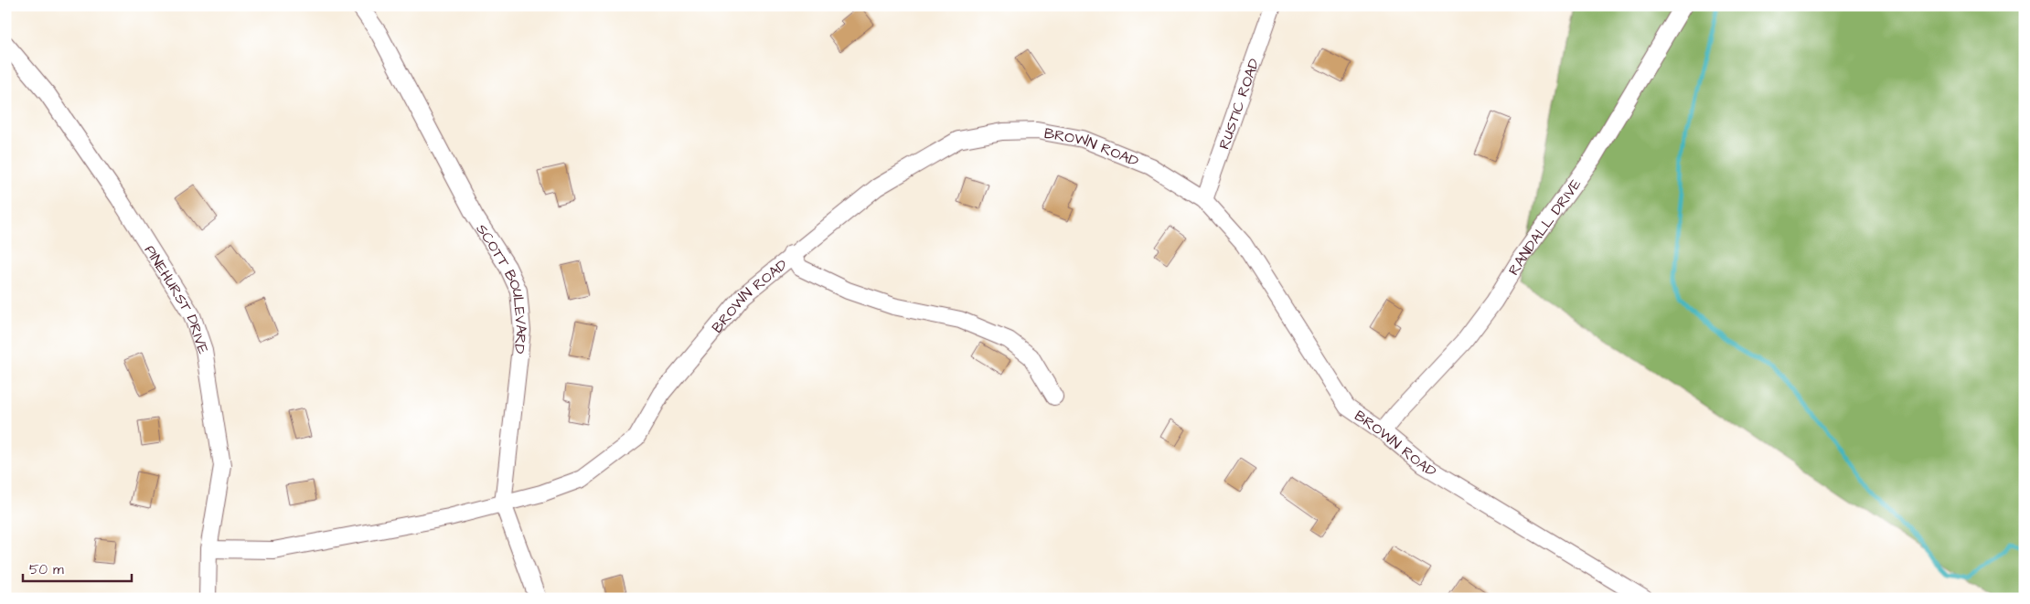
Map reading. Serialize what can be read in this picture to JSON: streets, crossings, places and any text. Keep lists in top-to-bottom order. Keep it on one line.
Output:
{"streets":{"street":["RUSTIC ROAD","BROWN ROAD","RANDALL DRIVE","SCOTT BOULEVARD","PINEHURST DRIVE"]},"crossings":[["RUSTIC ROAD","BROWN ROAD"],["BROWN ROAD","RANDALL DRIVE"],["BROWN ROAD","SCOTT BOULEVARD"],["BROWN ROAD","PINEHURST DRIVE"]],"scale_bar":"50 m"}
